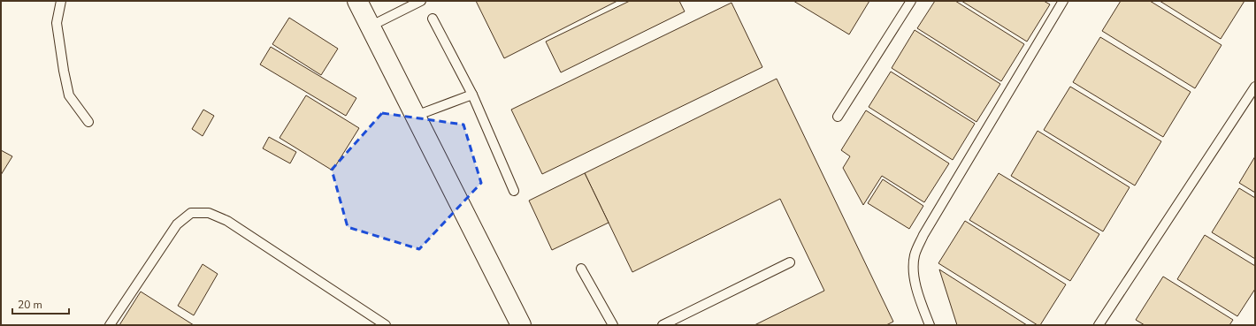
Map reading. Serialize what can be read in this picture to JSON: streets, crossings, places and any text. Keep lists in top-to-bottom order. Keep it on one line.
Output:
{"scale_bar":"20 m"}
